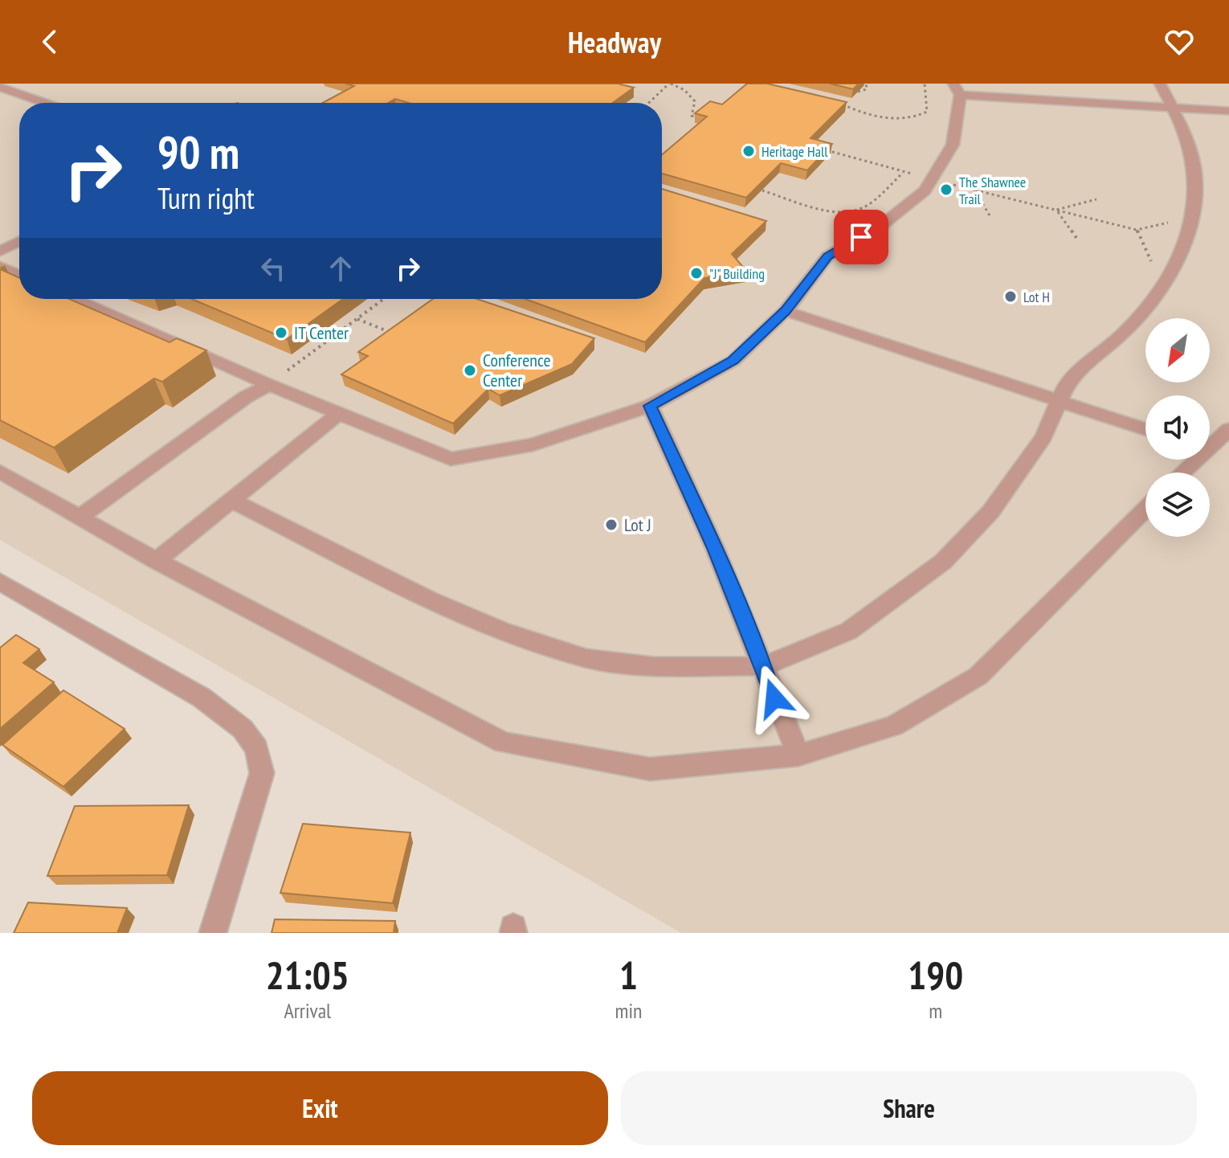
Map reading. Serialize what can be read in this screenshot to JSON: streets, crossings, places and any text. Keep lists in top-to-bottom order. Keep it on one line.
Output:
{"places":["Heritage Hall","The Shawnee Trail","\"J\" Building","Lot H","IT Center","Conference Center","Lot J"],"north":"bottom left","page":{"header":"Headway","turn":["90 m","Turn right"],"eta":["21:05","Arrival","1","min","190","m"],"buttons":["Exit","Share"]}}
